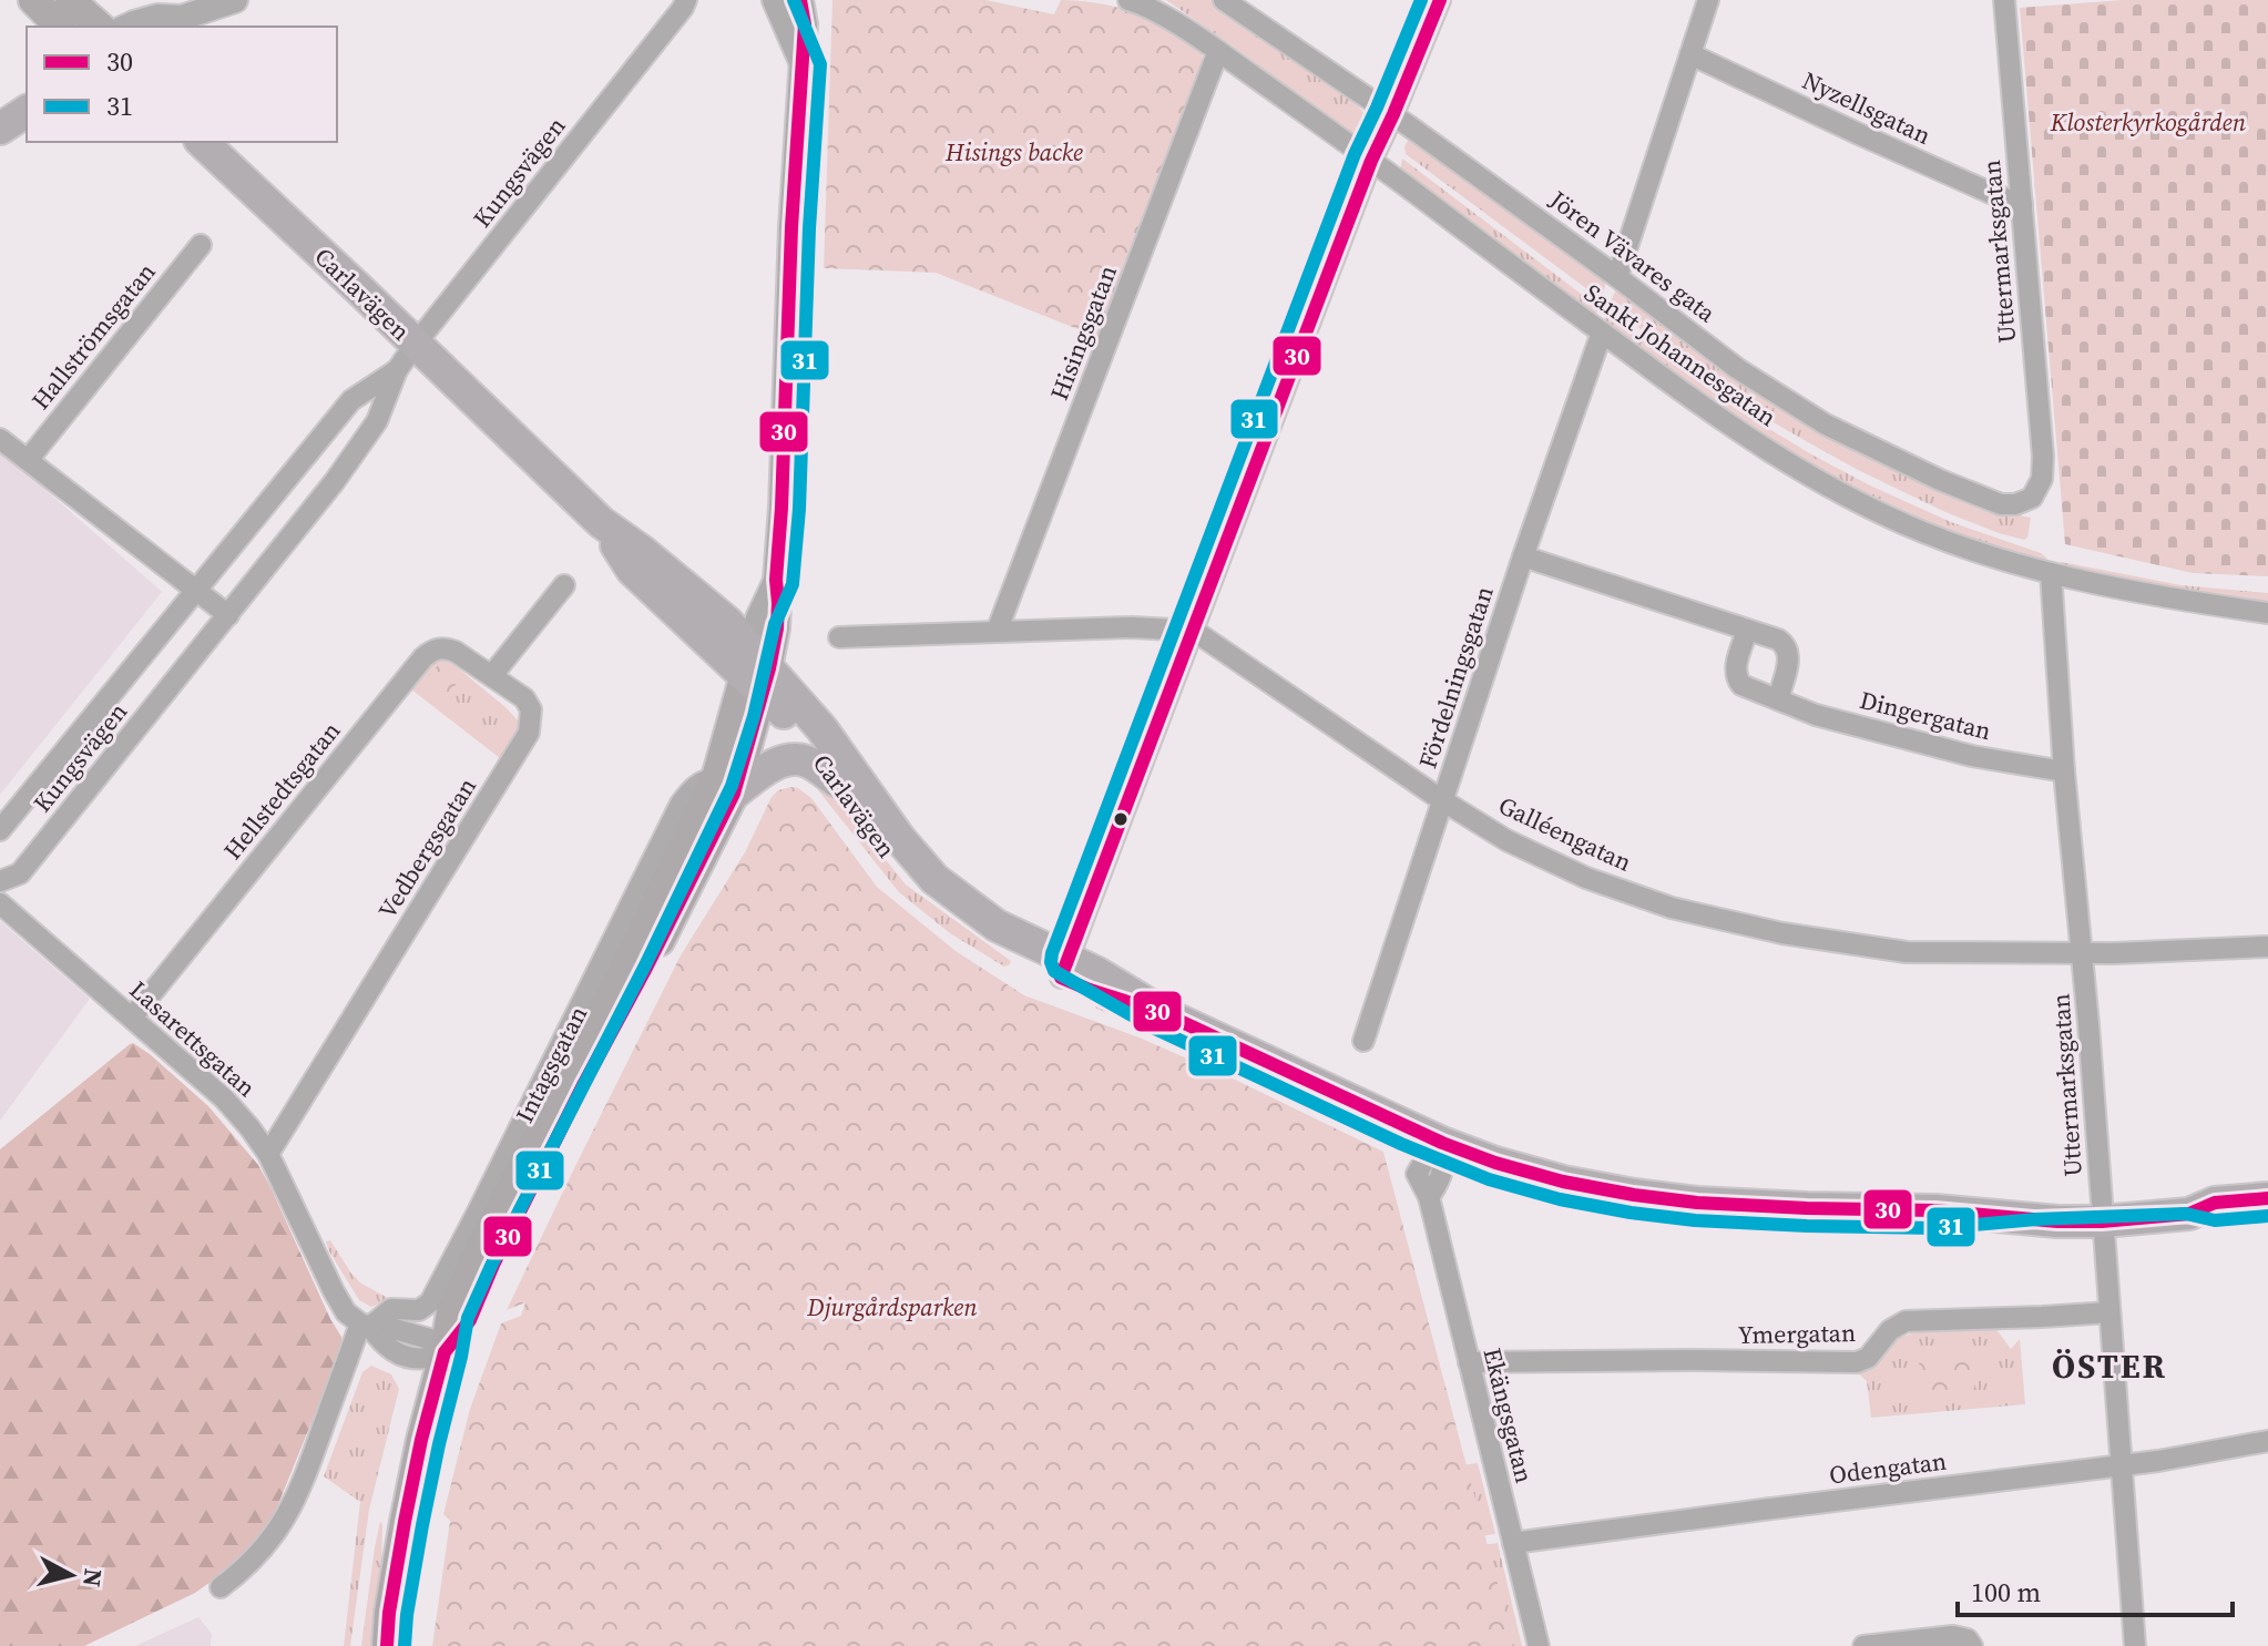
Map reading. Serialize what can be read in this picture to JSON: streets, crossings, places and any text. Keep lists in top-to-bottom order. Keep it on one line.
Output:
{"streets":{"main road":["Carlavägen","Intagsgatan"],"street":["Nyzellsgatan","Kungsvägen","Uttermarksgatan","Jören Vävares gata","Hisingsgatan","Hallströmsgatan","Sankt Johannesgatan","Fördelningsgatan","Dingergatan","Hellstedtsgatan","Galléengatan","Vedbergsgatan","Lasarettsgatan","Ymergatan","Ekängsgatan","Odengatan"]},"crossings":[["Nyzellsgatan","Uttermarksgatan"],["Kungsvägen","Carlavägen"],["Uttermarksgatan","Jören Vävares gata"],["Uttermarksgatan","Carlavägen"],["Uttermarksgatan","Sankt Johannesgatan"],["Uttermarksgatan","Dingergatan"],["Uttermarksgatan","Galléengatan"],["Uttermarksgatan","Ymergatan"],["Uttermarksgatan","Odengatan"],["Carlavägen","Intagsgatan"],["Carlavägen","Ekängsgatan"],["Hisingsgatan","Sankt Johannesgatan"],["Sankt Johannesgatan","Fördelningsgatan"],["Fördelningsgatan","Galléengatan"],["Hellstedtsgatan","Vedbergsgatan"],["Hellstedtsgatan","Lasarettsgatan"],["Vedbergsgatan","Lasarettsgatan"],["Lasarettsgatan","Intagsgatan"],["Ymergatan","Ekängsgatan"],["Ekängsgatan","Odengatan"]],"districts":["ÖSTER"],"parks":["Klosterkyrkogården","Hisings backe","Djurgårdsparken"],"lines":["transit line 30","transit line 31"],"legend":["30","31"],"scale_bar":"100 m","north":"right"}
